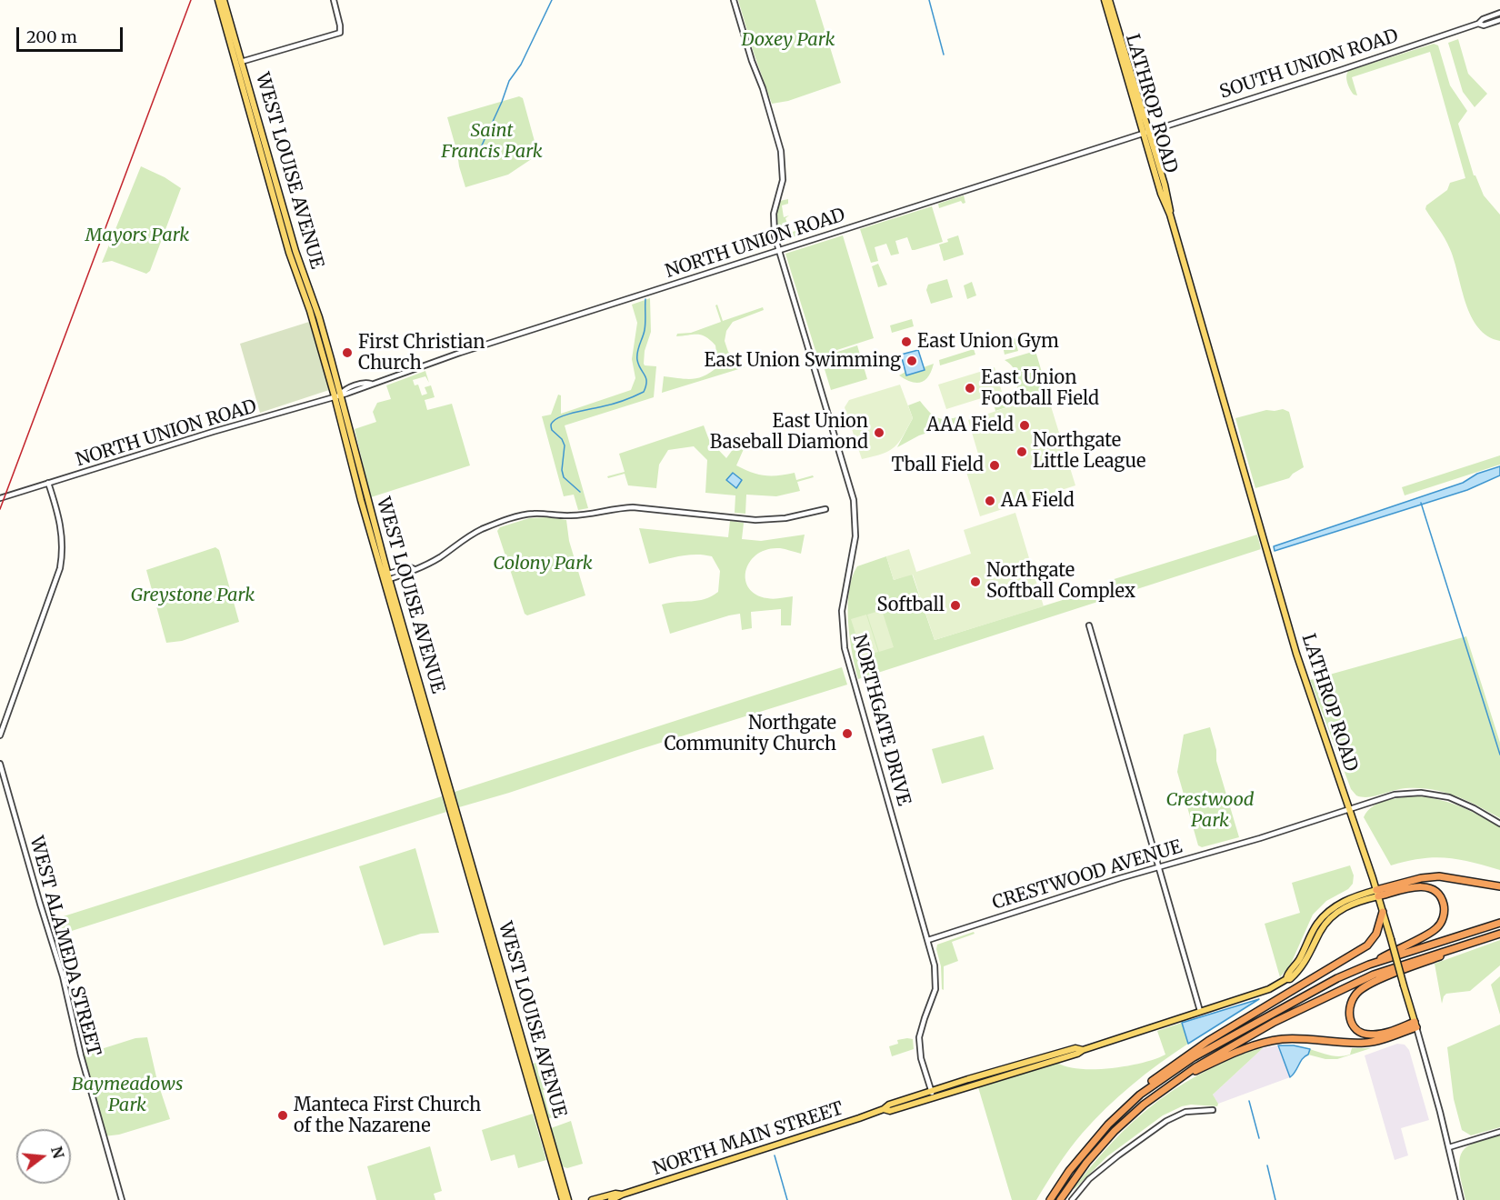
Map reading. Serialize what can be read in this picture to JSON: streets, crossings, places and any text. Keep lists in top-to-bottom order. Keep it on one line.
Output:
{"streets":{"main road":["LATHROP ROAD","WEST LOUISE AVENUE","NORTH MAIN STREET"],"street":["SOUTH UNION ROAD","NORTH UNION ROAD","NORTHGATE DRIVE","CRESTWOOD AVENUE","WEST ALAMEDA STREET"]},"crossings":[["SOUTH UNION ROAD","LATHROP ROAD"],["SOUTH UNION ROAD","NORTH UNION ROAD"],["LATHROP ROAD","NORTH UNION ROAD"],["LATHROP ROAD","CRESTWOOD AVENUE"],["LATHROP ROAD","NORTH MAIN STREET"],["WEST LOUISE AVENUE","NORTH UNION ROAD"],["NORTH UNION ROAD","NORTHGATE DRIVE"],["NORTHGATE DRIVE","CRESTWOOD AVENUE"],["NORTHGATE DRIVE","NORTH MAIN STREET"]],"parks":["Doxey Park","Saint Francis Park","Mayors Park","Colony Park","Greystone Park","Crestwood Park","Baymeadows Park"],"places":["East Union Gym","First Christian Church","East Union Swimming","East Union Football Field","AAA Field","East Union Baseball Diamond","Northgate Little League","Tball Field","AA Field","Northgate Softball Complex","Softball","Northgate Community Church","Manteca First Church of the Nazarene"],"scale_bar":"200 m","north":"right"}
